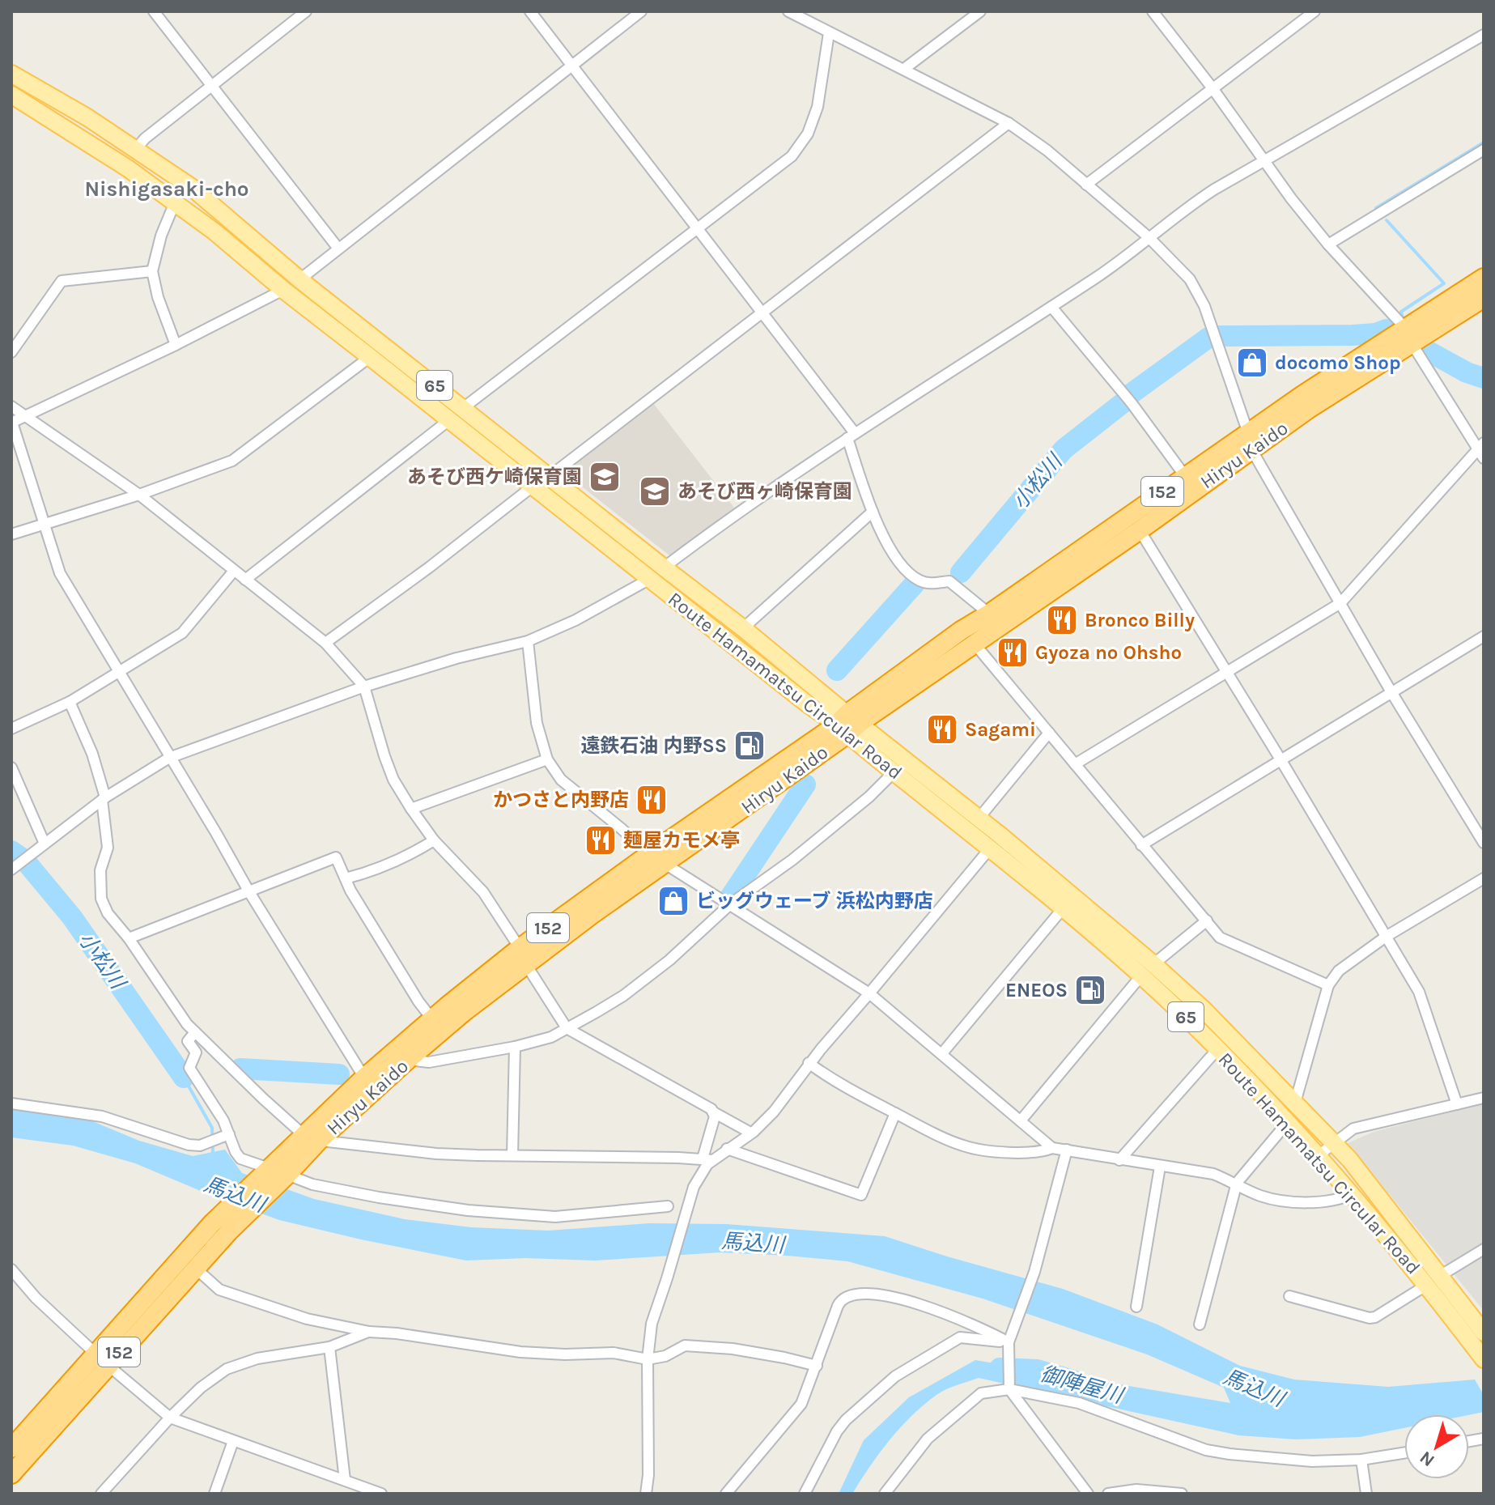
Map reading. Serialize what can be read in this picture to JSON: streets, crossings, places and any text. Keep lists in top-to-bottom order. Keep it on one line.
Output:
{"streets":{"highway":["Hiryu Kaido","152"],"main road":["65","Route Hamamatsu Circular Road"]},"crossings":[["Hiryu Kaido","Route Hamamatsu Circular Road"]],"districts":["Nishigasaki-cho"],"water":["小松川","馬込川","御陣屋川"],"places":{"shop":["docomo Shop","ビッグウェーブ 浜松内野店"],"school or university":["あそび西ケ崎保育園","あそび西ヶ崎保育園"],"restaurant":["Bronco Billy","Gyoza no Ohsho","Sagami","かつさと内野店","麺屋カモメ亭"],"fuel station":["遠鉄石油 内野SS","ENEOS"]},"north":"bottom left"}
